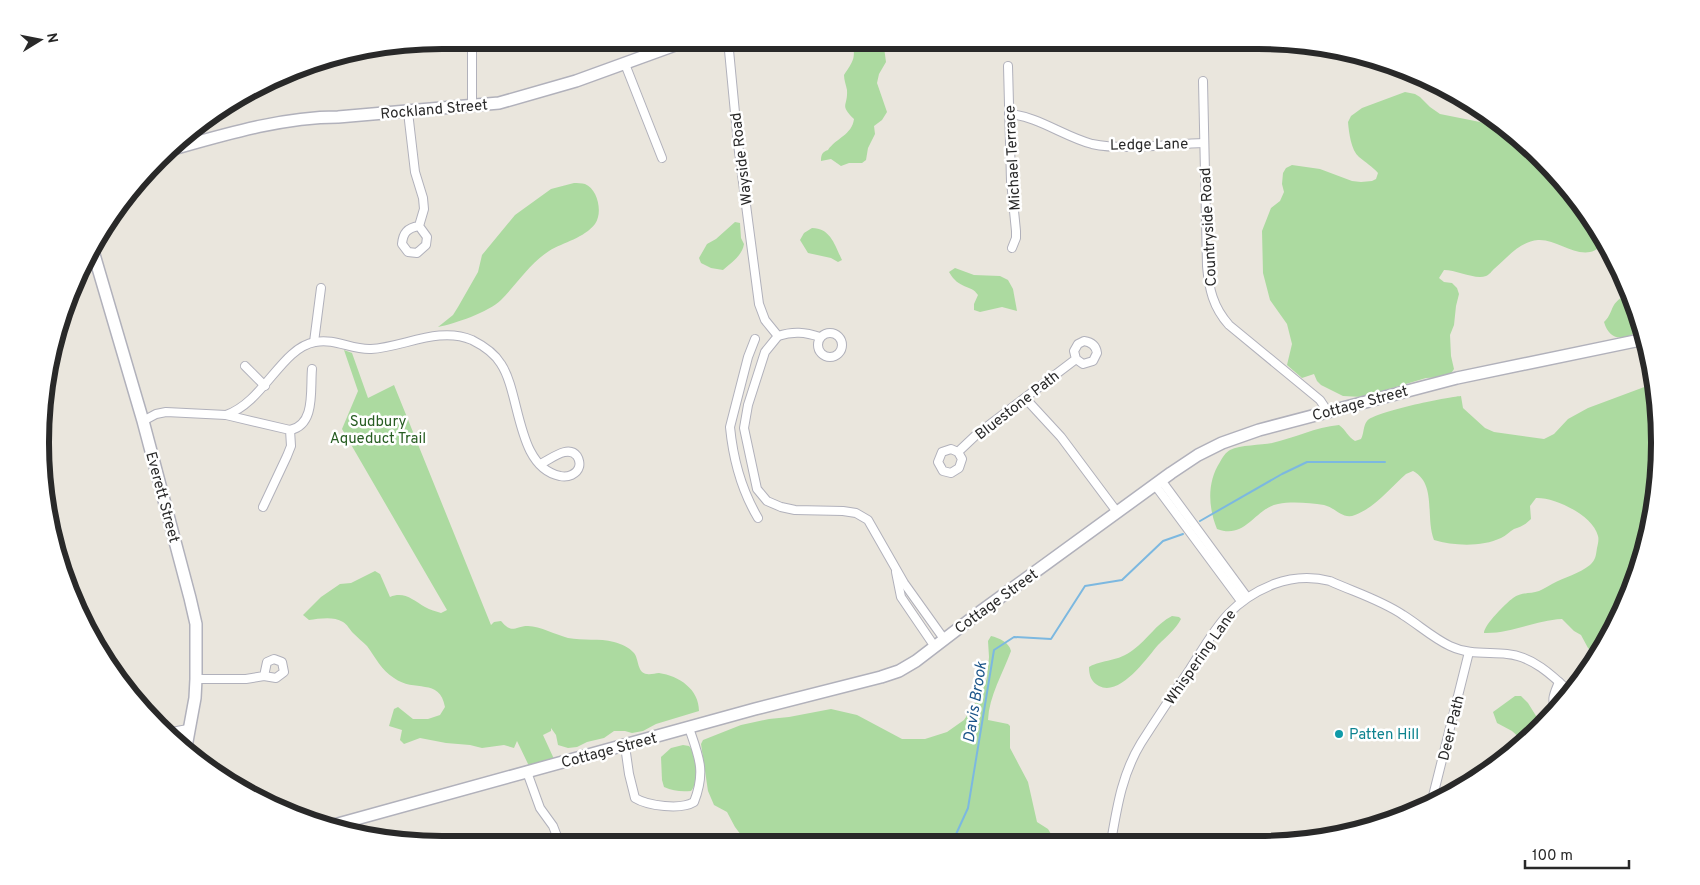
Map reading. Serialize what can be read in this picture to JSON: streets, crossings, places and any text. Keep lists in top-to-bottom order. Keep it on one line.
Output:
{"streets":{"street":["Rockland Street","Ledge Lane","Michael Terrace","Wayside Road","Countryside Road","Cottage Street","Bluestone Path","Everett Street","Whispering Lane","Deer Path"]},"crossings":[["Ledge Lane","Michael Terrace"],["Ledge Lane","Countryside Road"],["Countryside Road","Cottage Street"],["Whispering Lane","Deer Path"]],"water":["Davis Brook"],"parks":["Sudbury Aqueduct Trail"],"places":["Patten Hill"],"scale_bar":"100 m","north":"right"}
